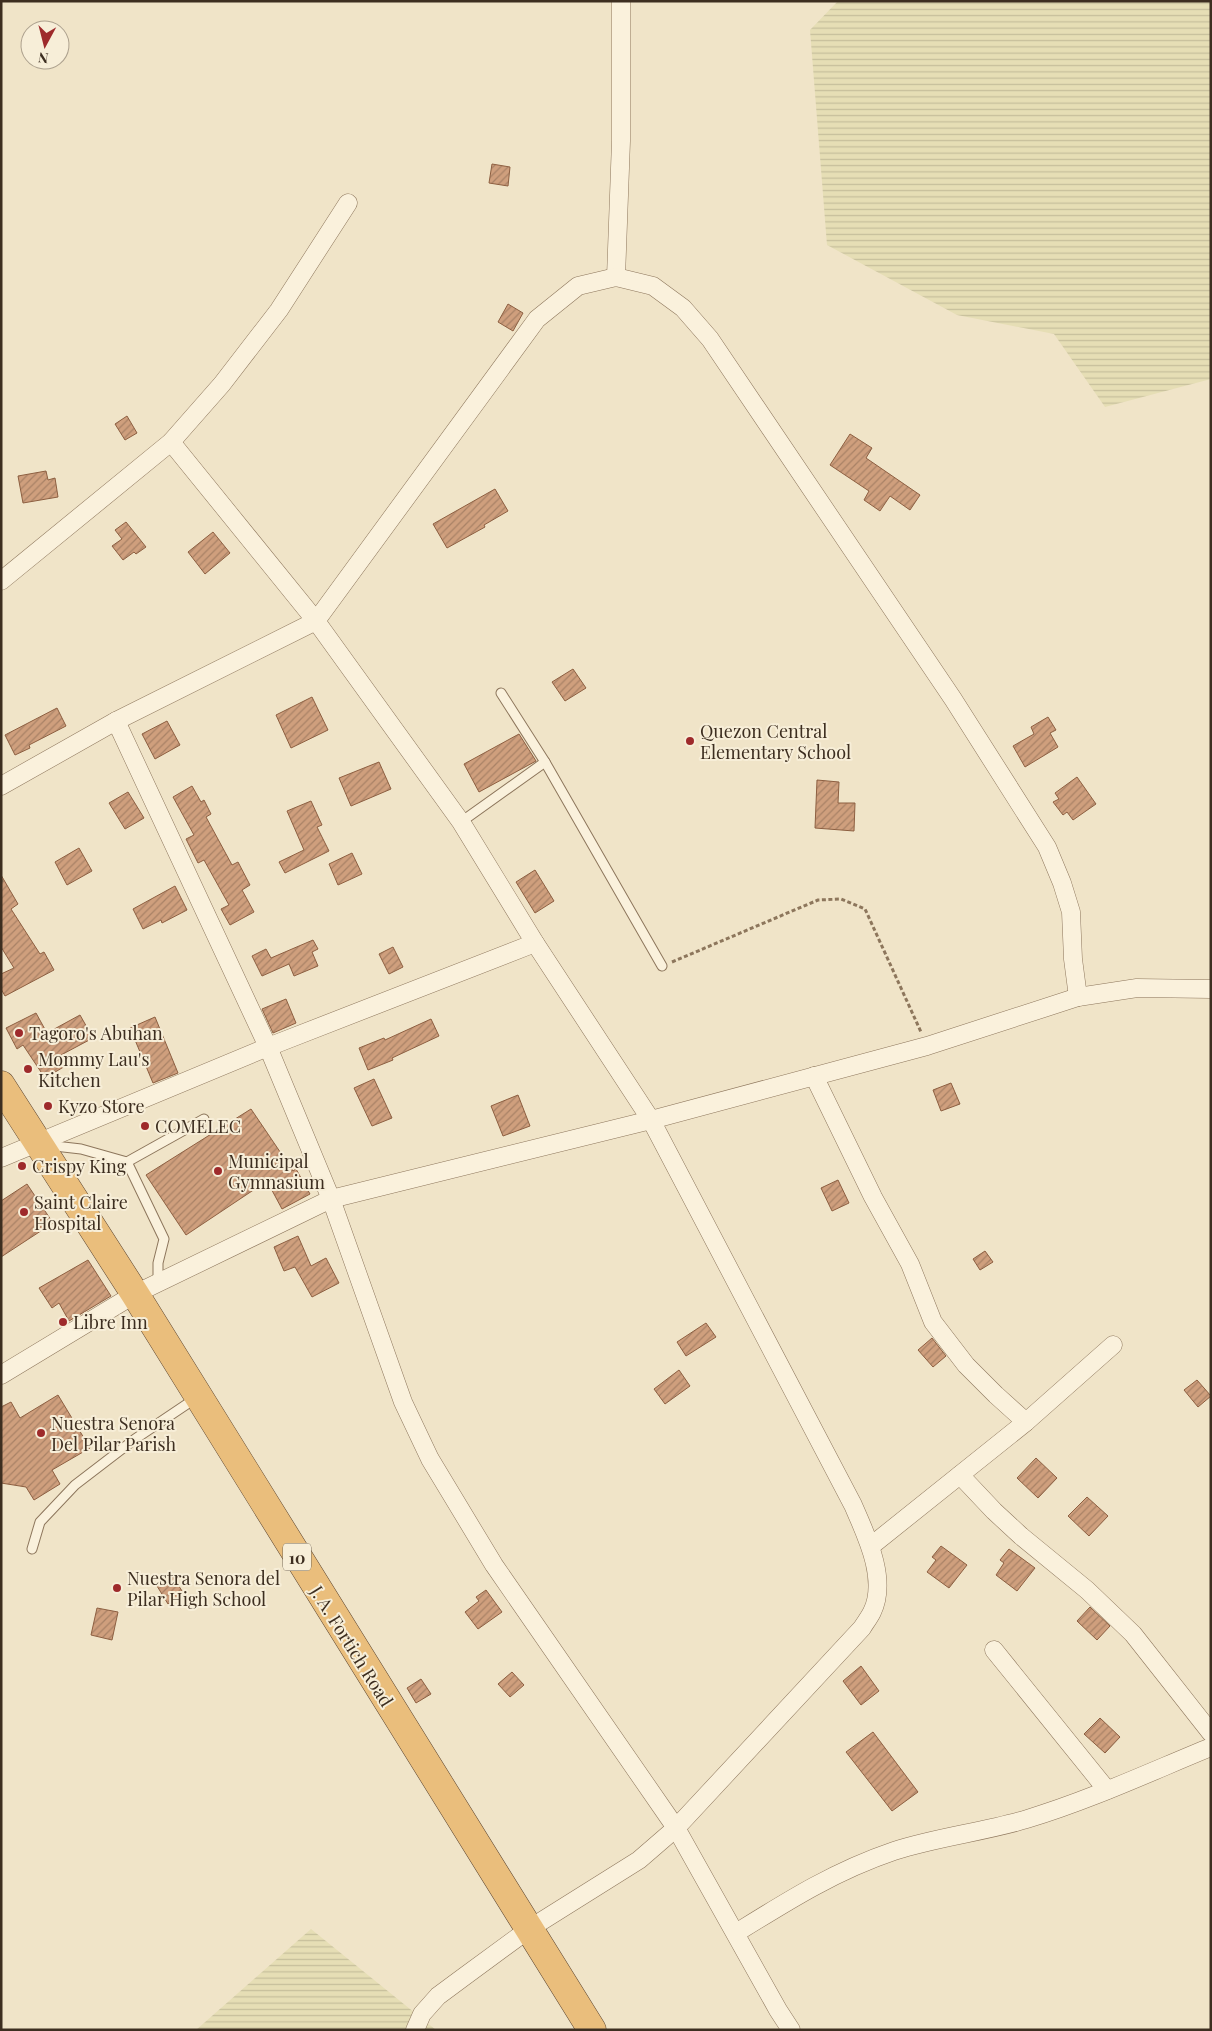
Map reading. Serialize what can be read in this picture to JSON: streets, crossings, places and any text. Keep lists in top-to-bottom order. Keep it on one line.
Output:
{"streets":{"highway":["10","J. A. Fortich Road"]},"places":["Quezon Central Elementary School","Tagoro's Abuhan","Mommy Lau's Kitchen","Kyzo Store","COMELEC","Crispy King","Municipal Gymnasium","Saint Claire Hospital","Libre Inn","Nuestra Senora Del Pilar Parish","Nuestra Senora del Pilar High School"],"north":"bottom"}
